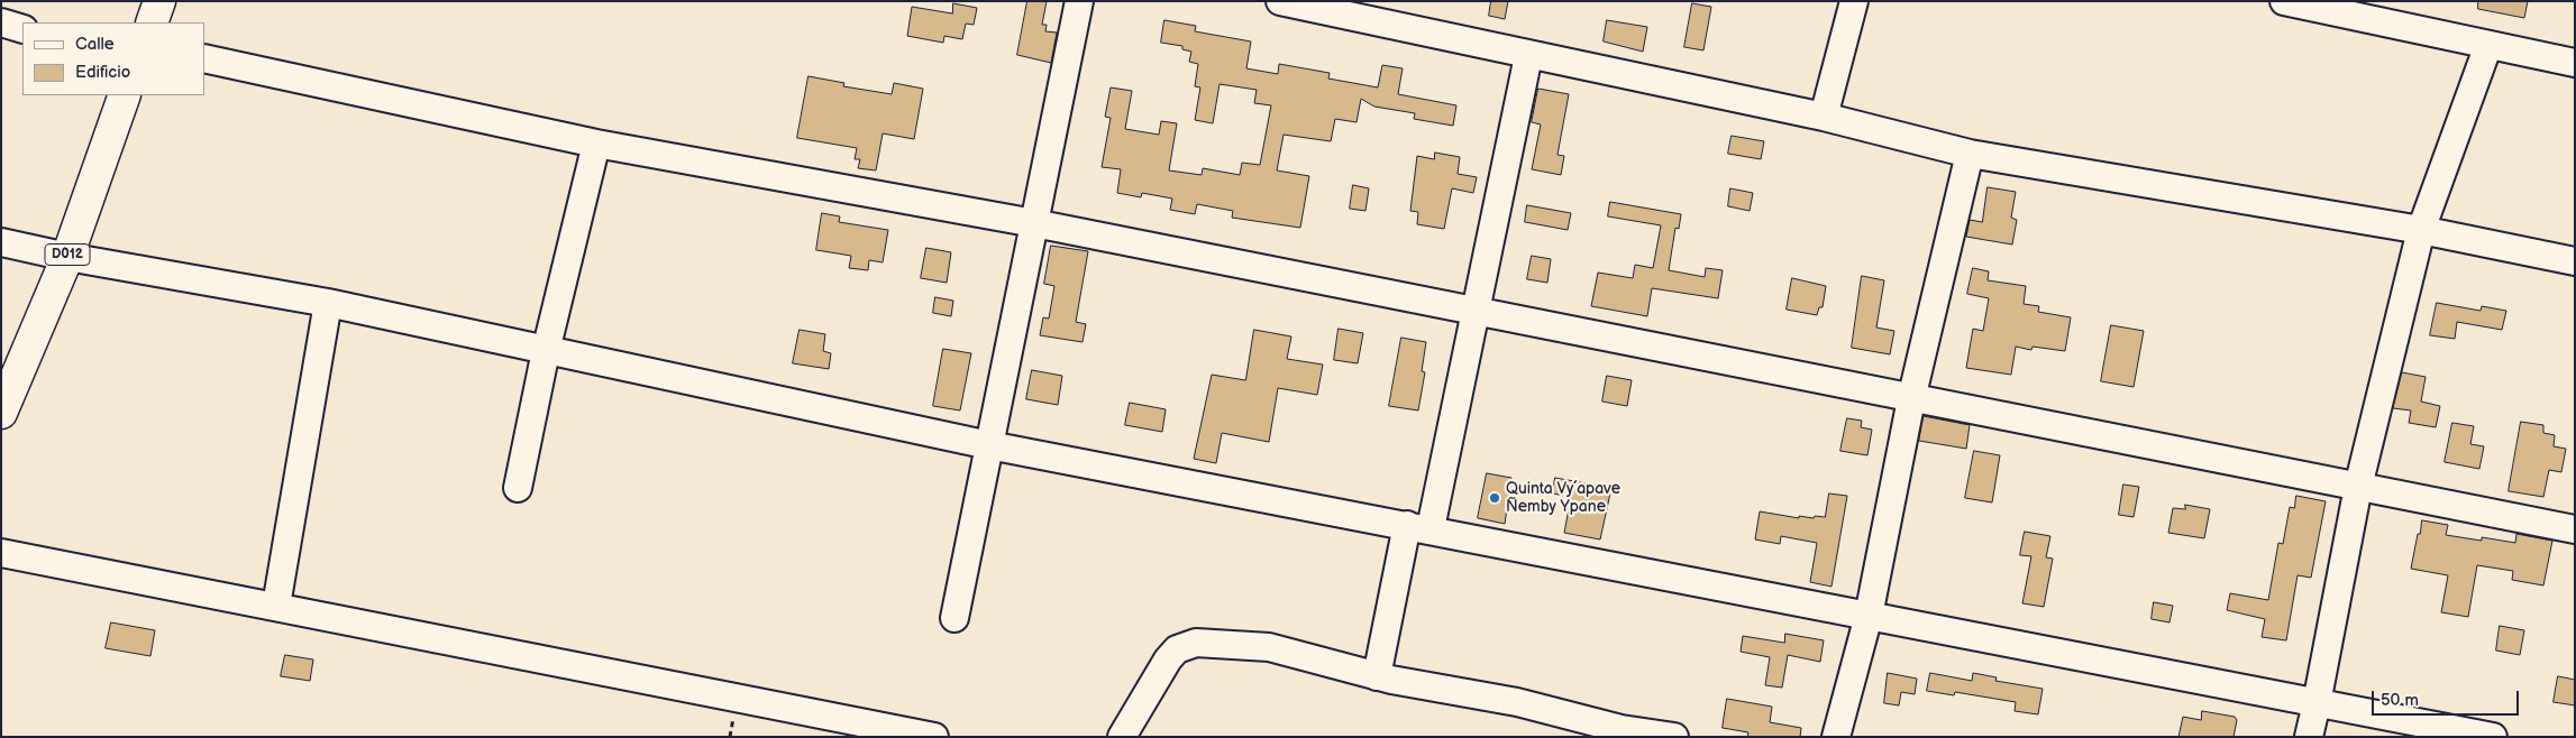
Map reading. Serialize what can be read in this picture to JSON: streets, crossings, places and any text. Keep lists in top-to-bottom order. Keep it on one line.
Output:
{"streets":{"main road":["D012"]},"places":["Quinta Vy´apave Ñemby Ypane"],"legend":["Calle","Edificio"],"scale_bar":"50 m"}
